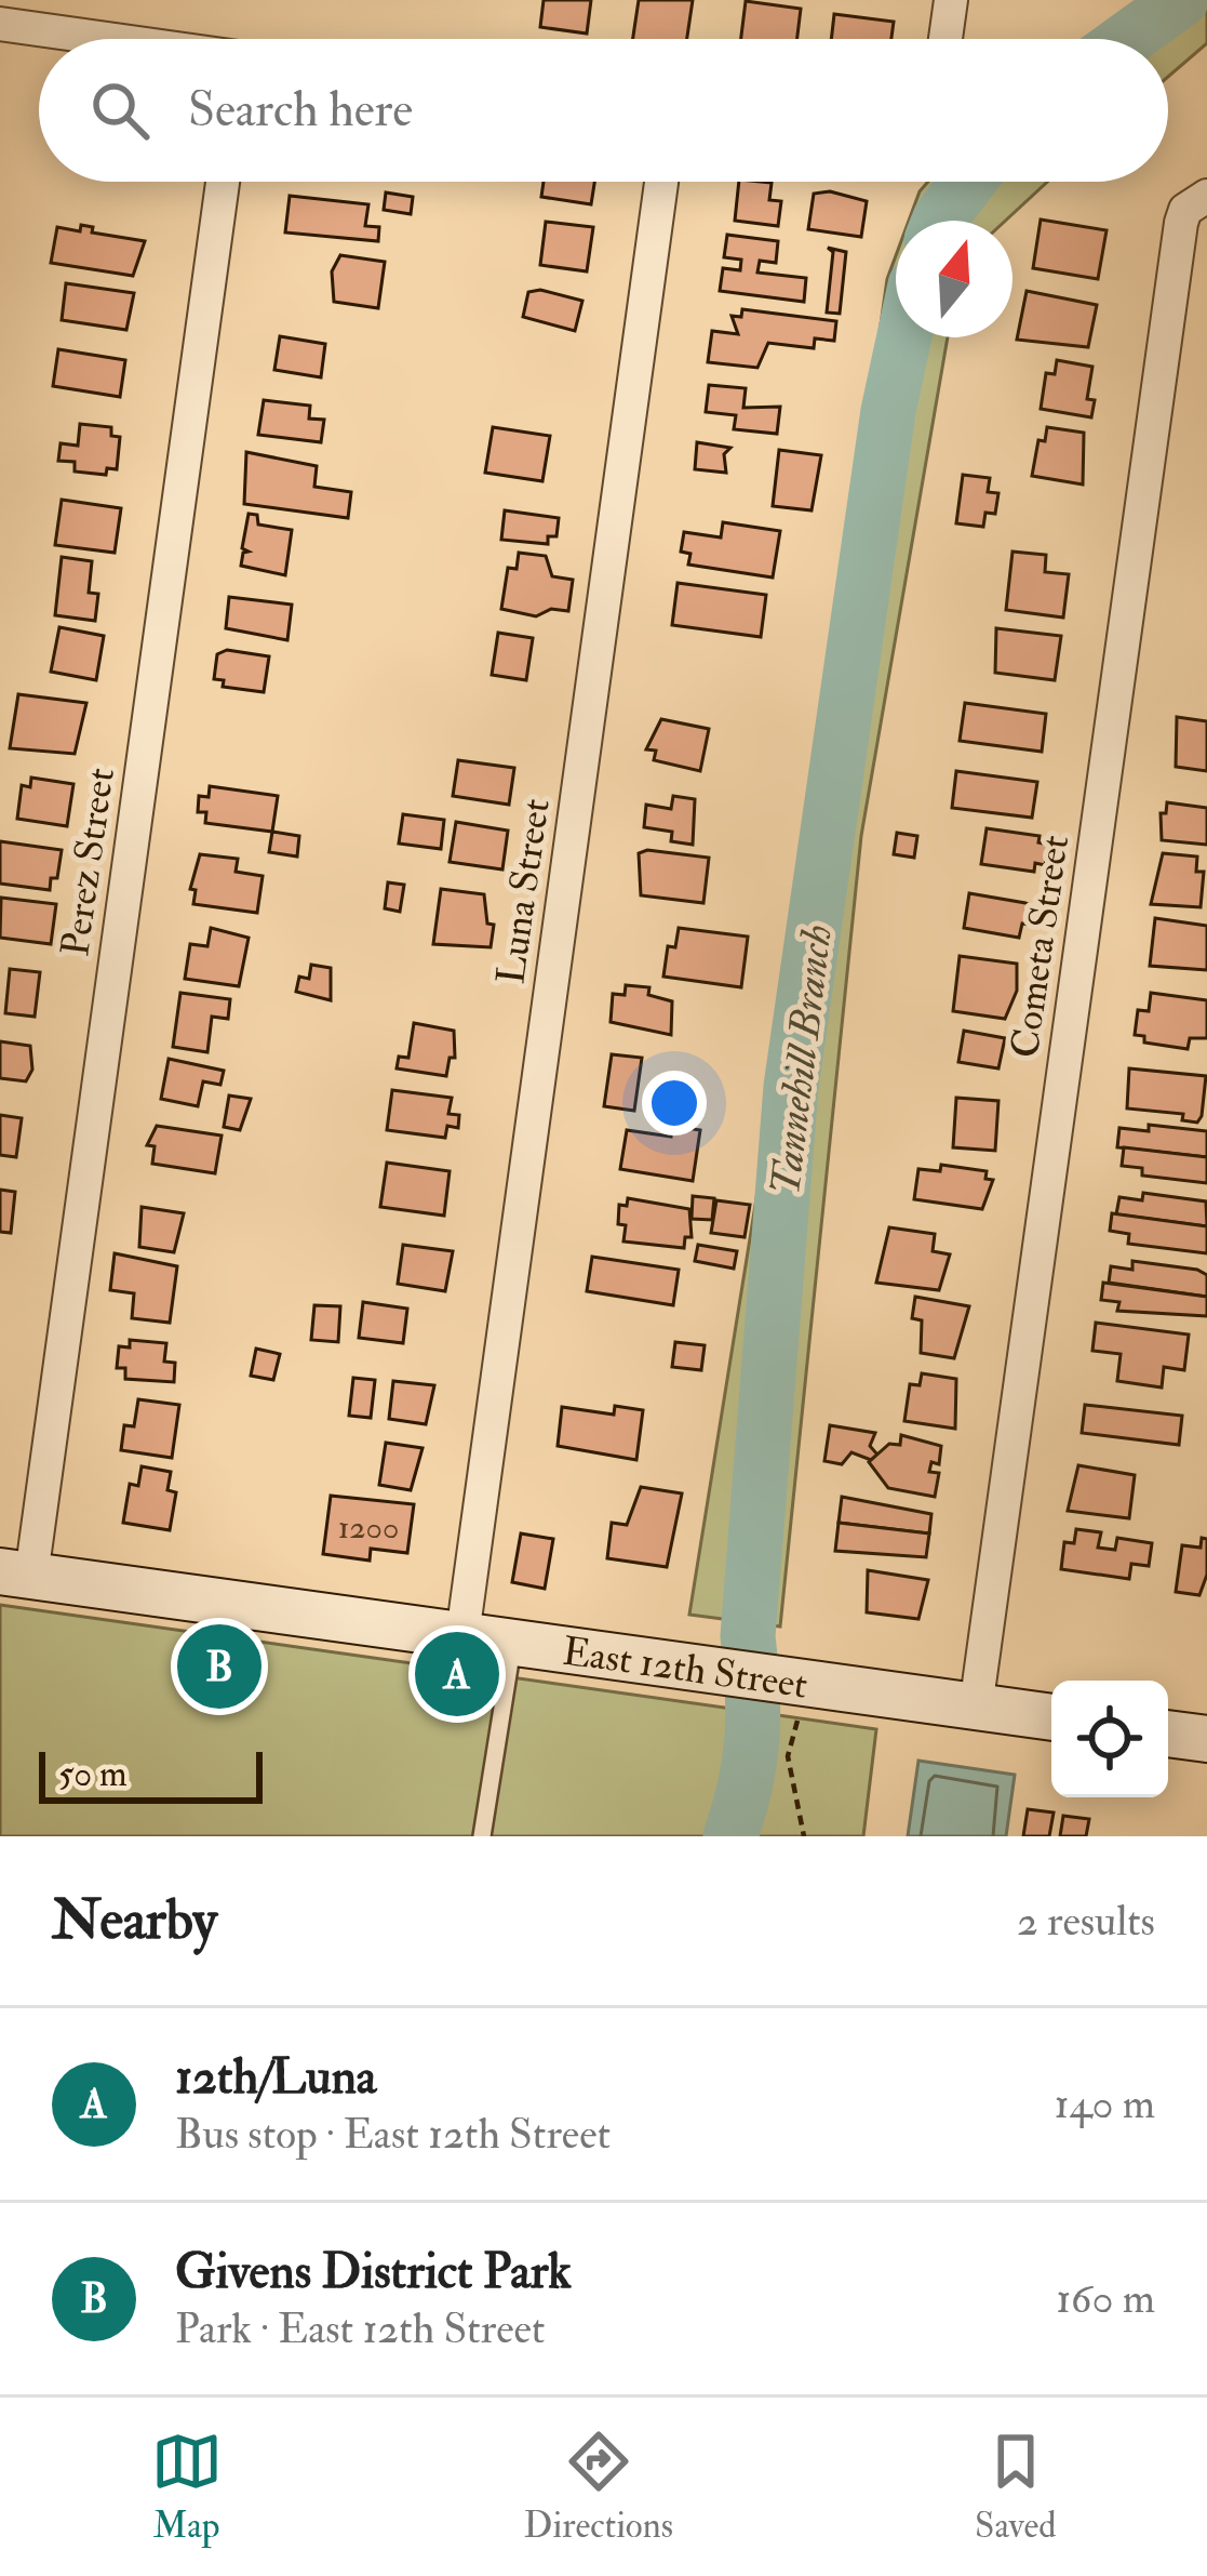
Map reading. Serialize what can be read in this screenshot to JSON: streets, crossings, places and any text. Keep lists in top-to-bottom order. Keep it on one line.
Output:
{"streets":{"street":["Perez Street","Luna Street","Cometa Street","East 12th Street"]},"crossings":[["Perez Street","East 12th Street"],["Luna Street","East 12th Street"],["Cometa Street","East 12th Street"]],"water":["Tannehill Branch"],"house_numbers":["1200"],"scale_bar":"50 m","north":"top","page":{"search":"Search here","pins":["B","A"],"scale":"50 m","heading":["Nearby","2 results"],"list":[{"mark":"A","name":"12th/Luna","note":"Bus stop · East 12th Street","value":"140 m"},{"mark":"B","name":"Givens District Park","note":"Park · East 12th Street","value":"160 m"}],"nav":["Map","Directions","Saved"]}}
